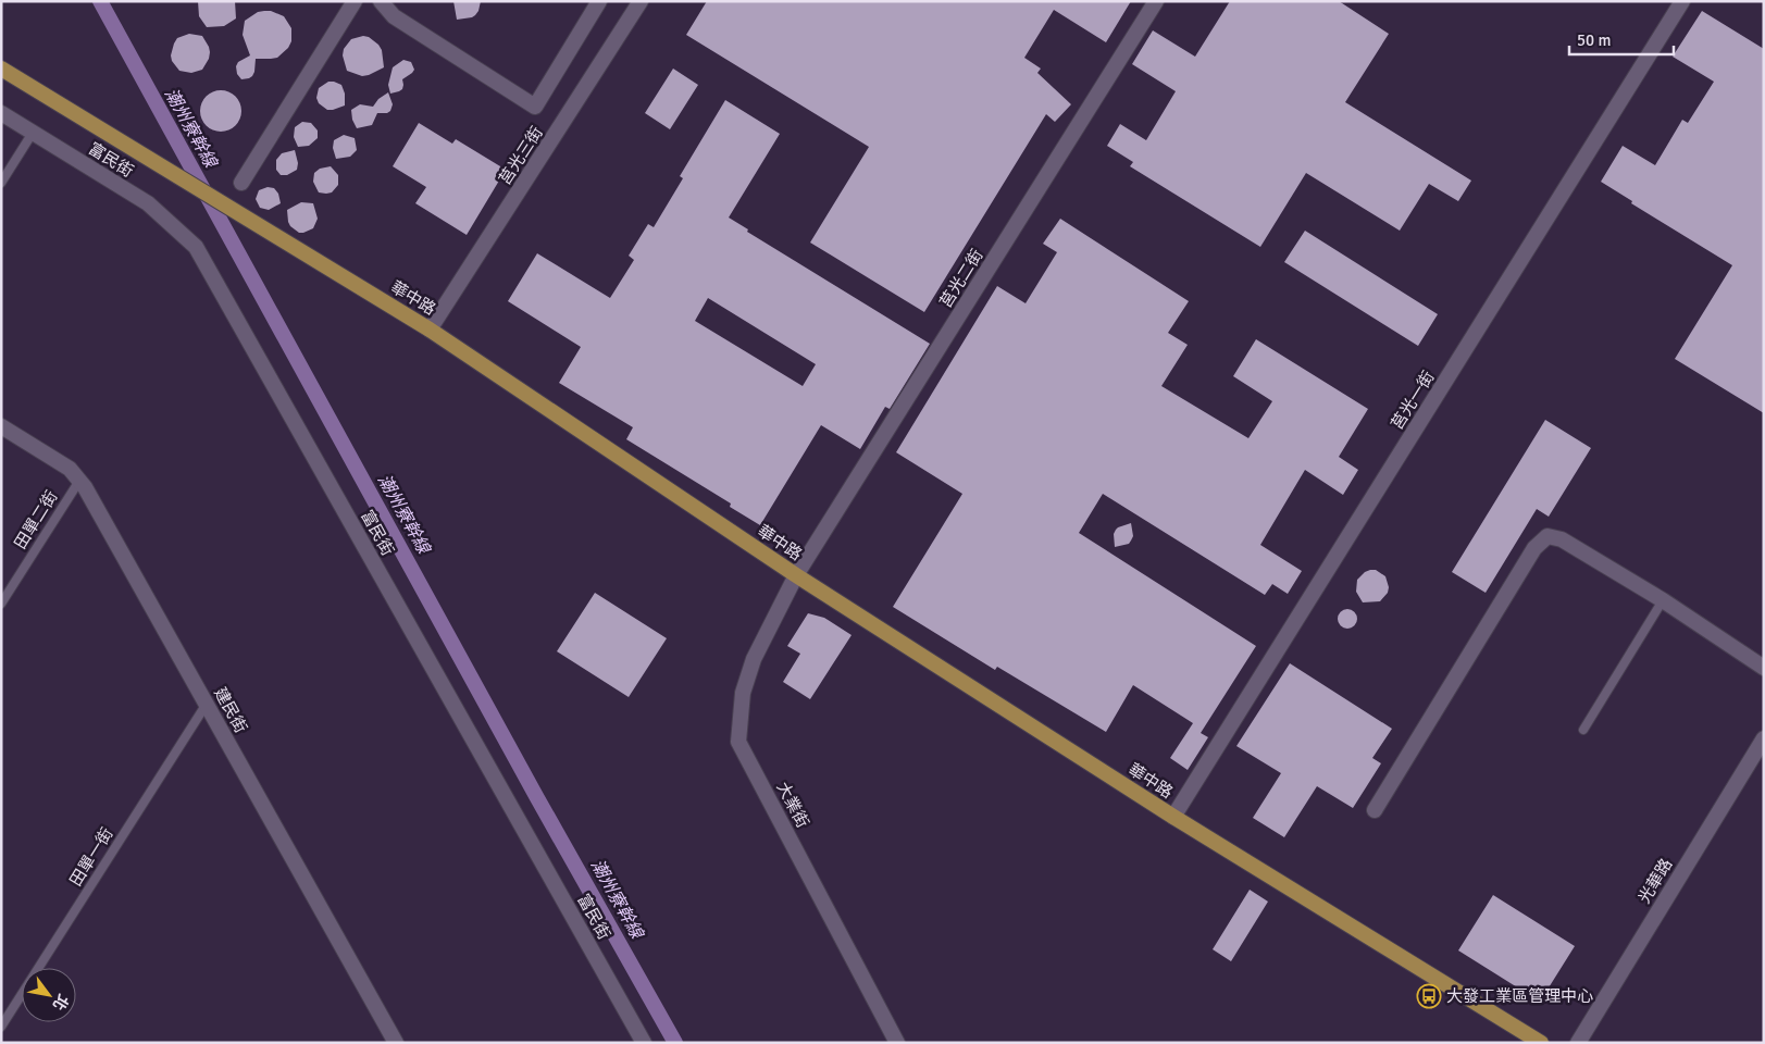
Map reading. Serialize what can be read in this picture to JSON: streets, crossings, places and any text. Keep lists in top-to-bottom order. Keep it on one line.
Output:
{"streets":{"main road":["華中路"],"street":["莒光三街","富民街","莒光二街","莒光一街","建民街","大業街","光華路"],"lane":["田單二街","田單一街"]},"crossings":[["莒光三街","華中路"],["莒光二街","華中路"],["莒光二街","大業街"],["華中路","莒光一街"],["華中路","大業街"],["田單二街","建民街"],["建民街","田單一街"]],"water":["潮州寮幹線"],"places":{"bus stop":["大發工業區管理中心"]},"scale_bar":"50 m","north":"bottom right"}
